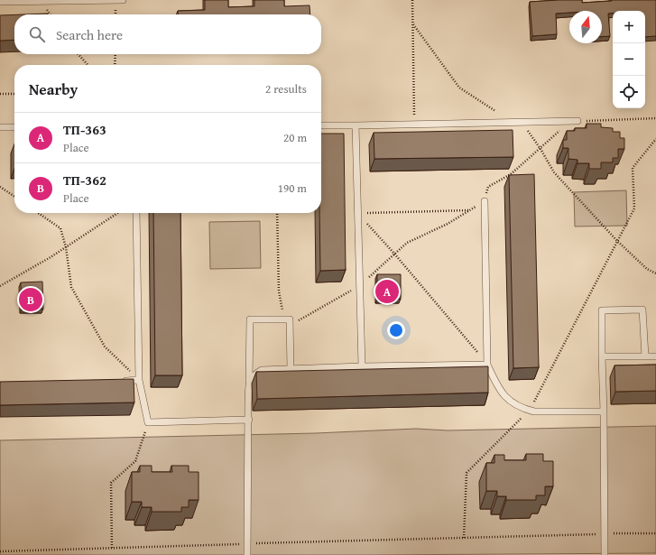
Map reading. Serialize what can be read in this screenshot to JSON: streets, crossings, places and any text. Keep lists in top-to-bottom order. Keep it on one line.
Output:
{"north":"top","page":{"map_buttons":["+","−"],"search":"Search here","heading":["Nearby","2 results"],"list":[{"mark":"A","name":"ТП-363","note":"Place","value":"20 m"},{"mark":"B","name":"ТП-362","note":"Place","value":"190 m"}],"pins":["A","B"]}}
